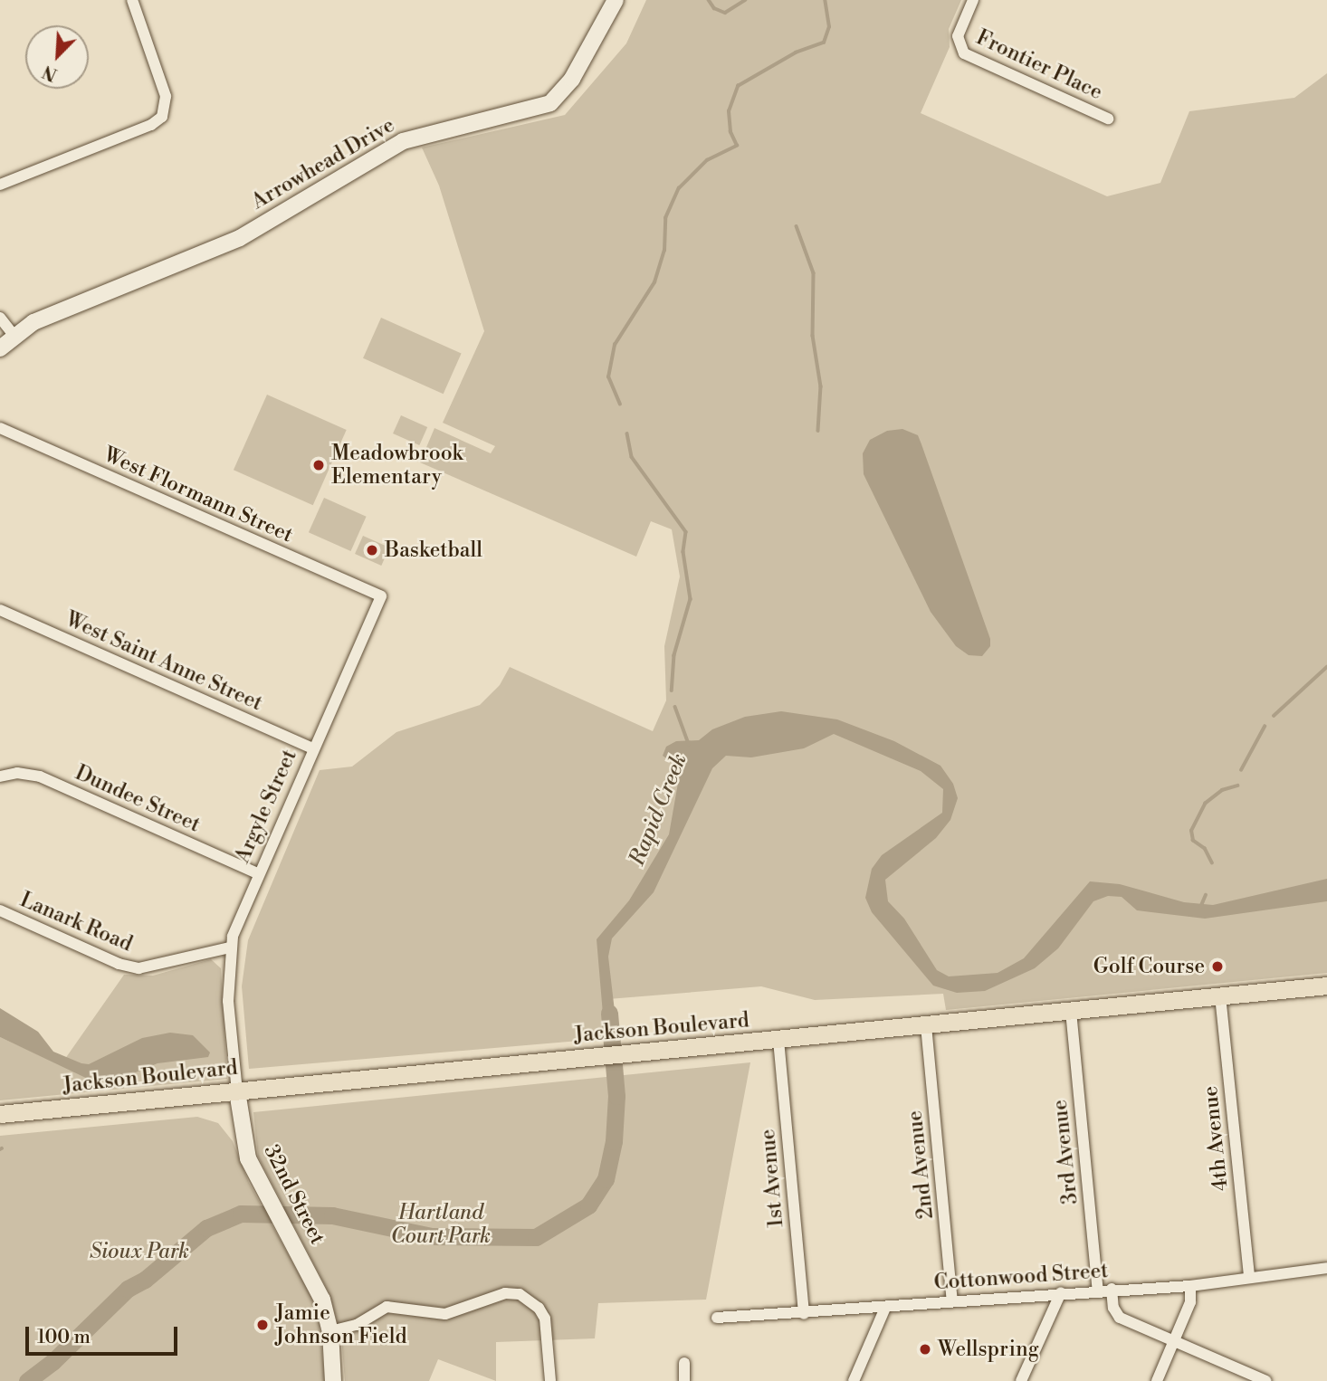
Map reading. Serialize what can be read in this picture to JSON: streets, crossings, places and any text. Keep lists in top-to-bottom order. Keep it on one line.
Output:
{"streets":{"main road":["Jackson Boulevard"],"street":["Frontier Place","Arrowhead Drive","West Flormann Street","West Saint Anne Street","Dundee Street","Argyle Street","Lanark Road","4th Avenue","3rd Avenue","2nd Avenue","1st Avenue","32nd Street","Cottonwood Street"]},"crossings":[["West Flormann Street","Argyle Street"],["West Saint Anne Street","Argyle Street"],["Dundee Street","Argyle Street"],["Argyle Street","Lanark Road"],["Argyle Street","32nd Street"],["Lanark Road","32nd Street"],["Jackson Boulevard","4th Avenue"],["Jackson Boulevard","3rd Avenue"],["Jackson Boulevard","2nd Avenue"],["Jackson Boulevard","1st Avenue"],["Jackson Boulevard","32nd Street"],["4th Avenue","Cottonwood Street"],["3rd Avenue","Cottonwood Street"],["2nd Avenue","Cottonwood Street"],["1st Avenue","Cottonwood Street"]],"water":["Rapid Creek"],"parks":["Hartland Court Park","Sioux Park"],"places":["Meadowbrook Elementary","Basketball","Golf Course","Jamie Johnson Field","Wellspring"],"scale_bar":"100 m","north":"bottom left"}
